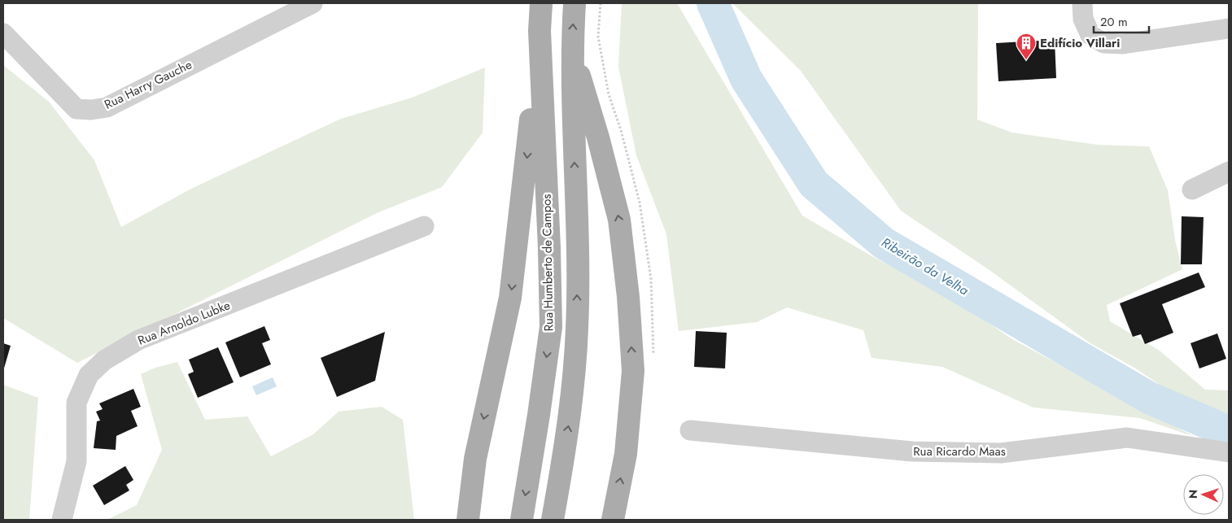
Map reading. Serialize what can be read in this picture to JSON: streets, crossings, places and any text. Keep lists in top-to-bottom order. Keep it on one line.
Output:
{"streets":{"main road":["Rua Humberto de Campos"],"street":["Rua Harry Gauche","Rua Arnoldo Lubke","Rua Ricardo Maas"]},"water":["Ribeirão da Velha"],"places":{"building":["Edifício Villari"]},"scale_bar":"20 m","north":"left"}
